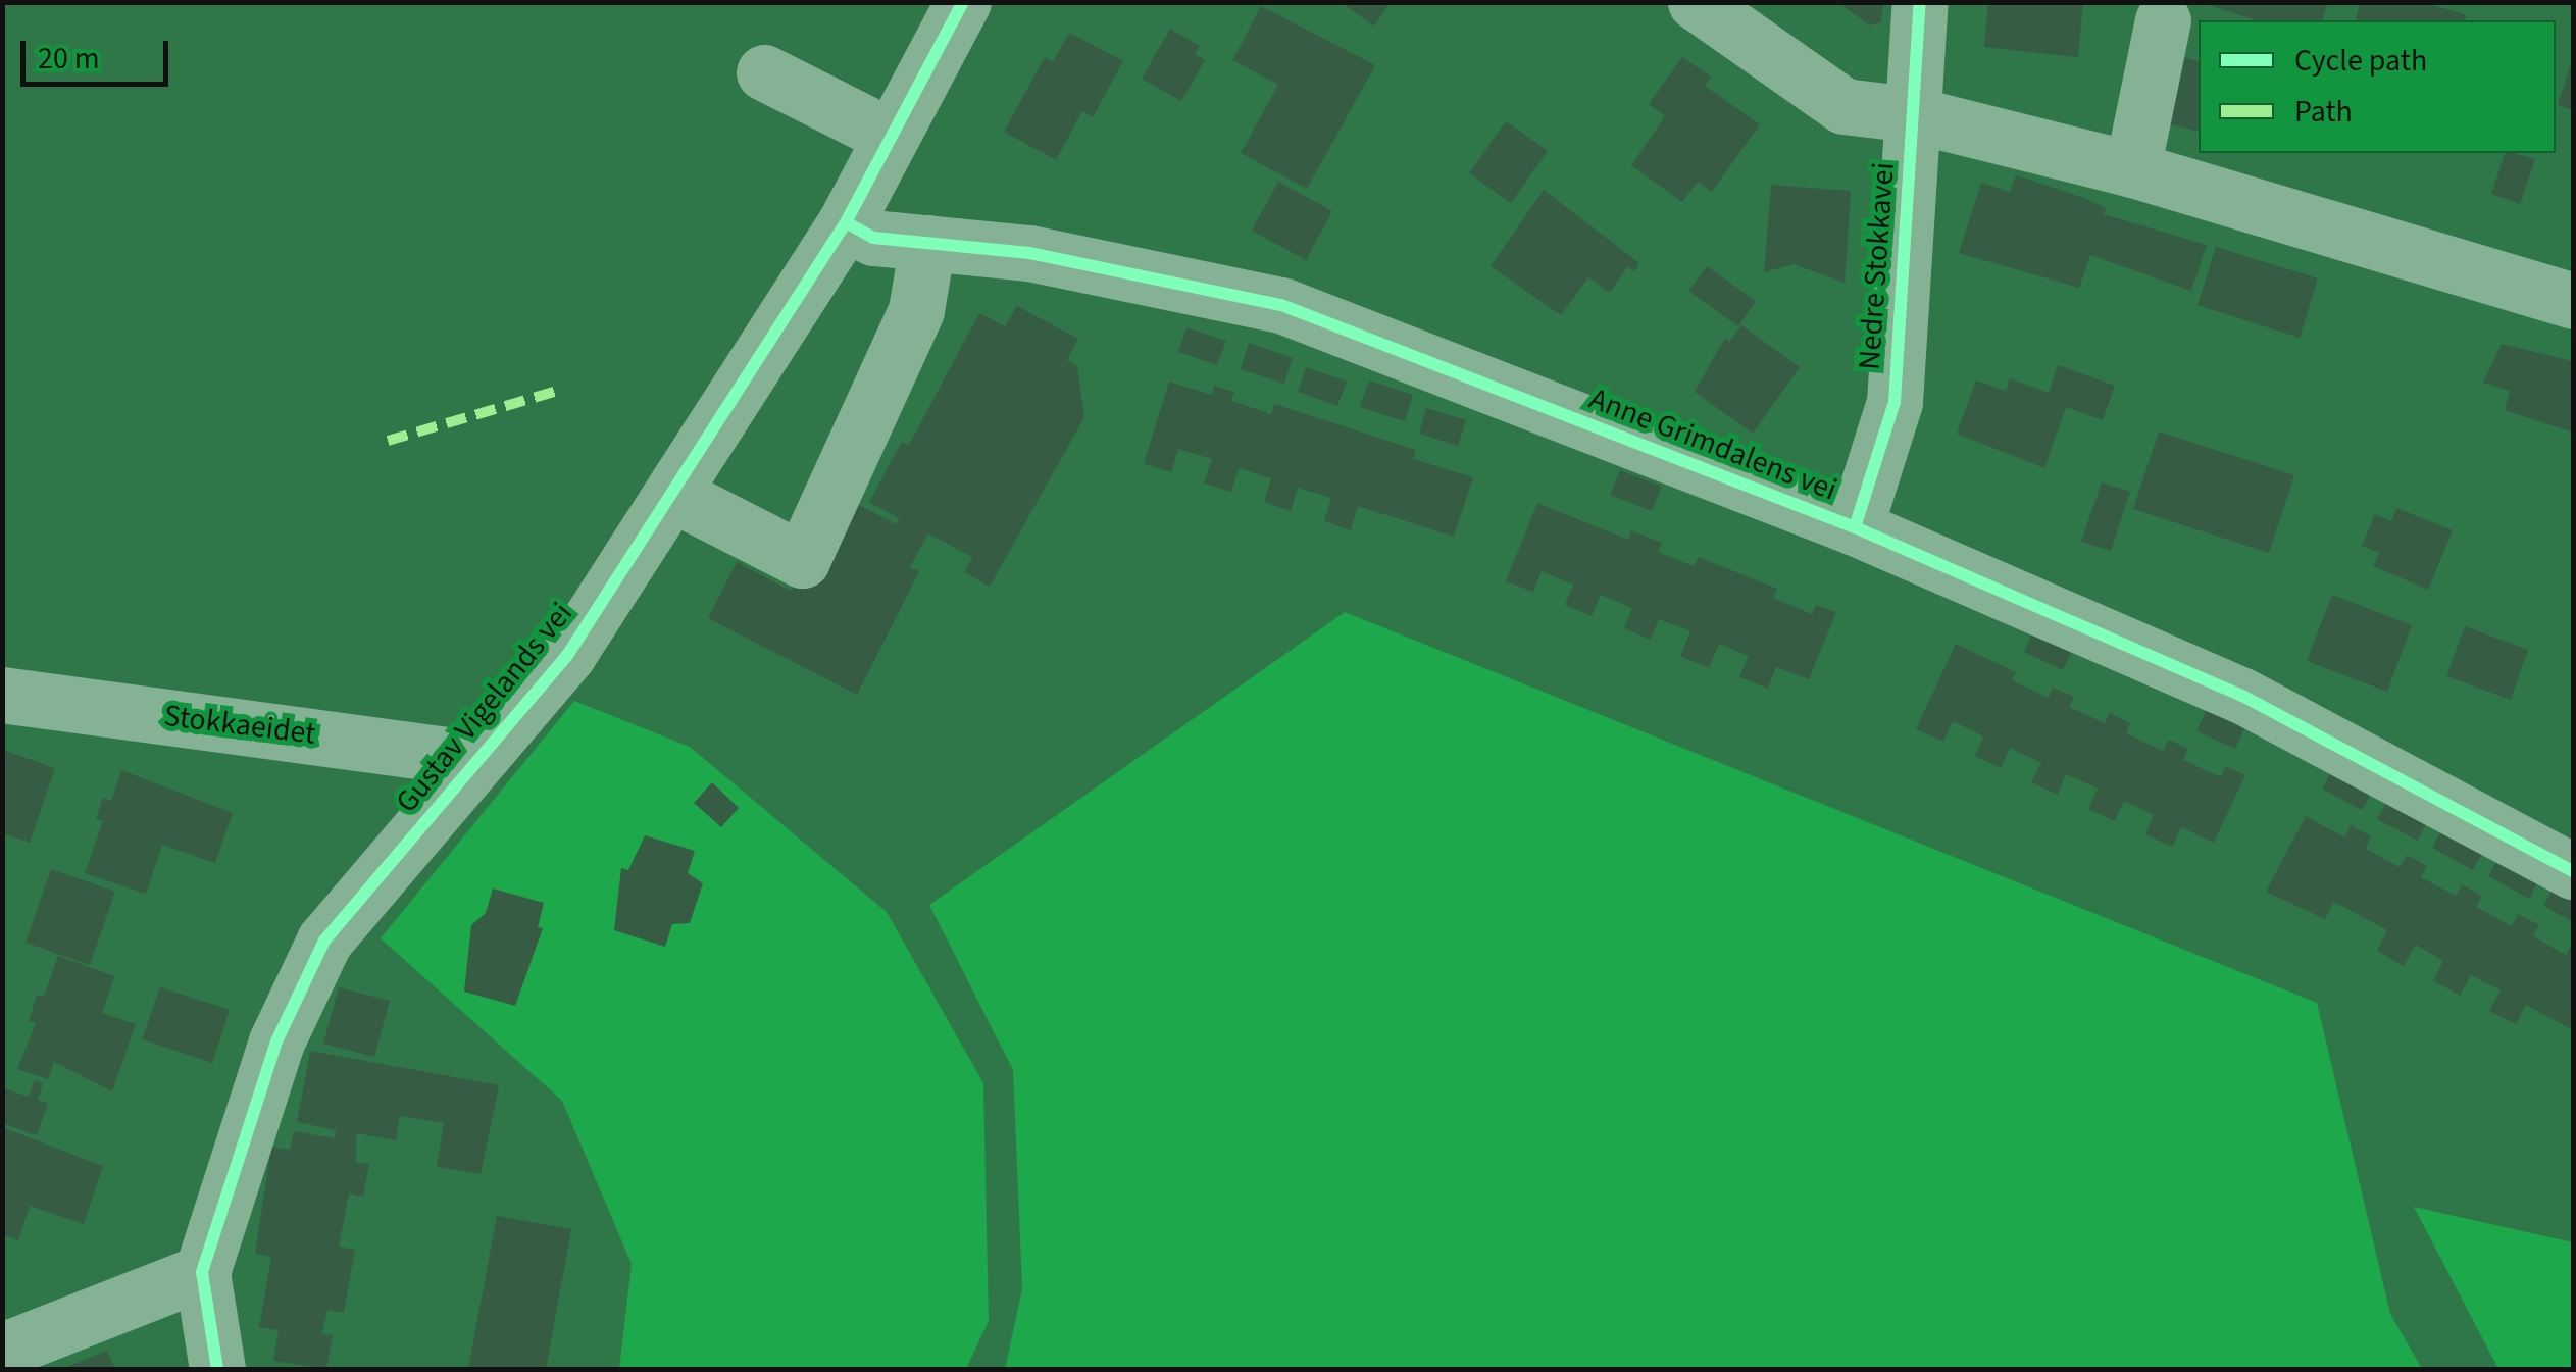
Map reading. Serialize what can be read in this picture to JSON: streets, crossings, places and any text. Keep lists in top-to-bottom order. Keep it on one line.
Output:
{"streets":{"street":["Nedre Stokkavei","Anne Grimdalens vei","Gustav Vigelands vei","Stokkaeidet"]},"crossings":[["Nedre Stokkavei","Anne Grimdalens vei"],["Anne Grimdalens vei","Gustav Vigelands vei"],["Gustav Vigelands vei","Stokkaeidet"]],"legend":["Cycle path","Path"],"scale_bar":"20 m"}
